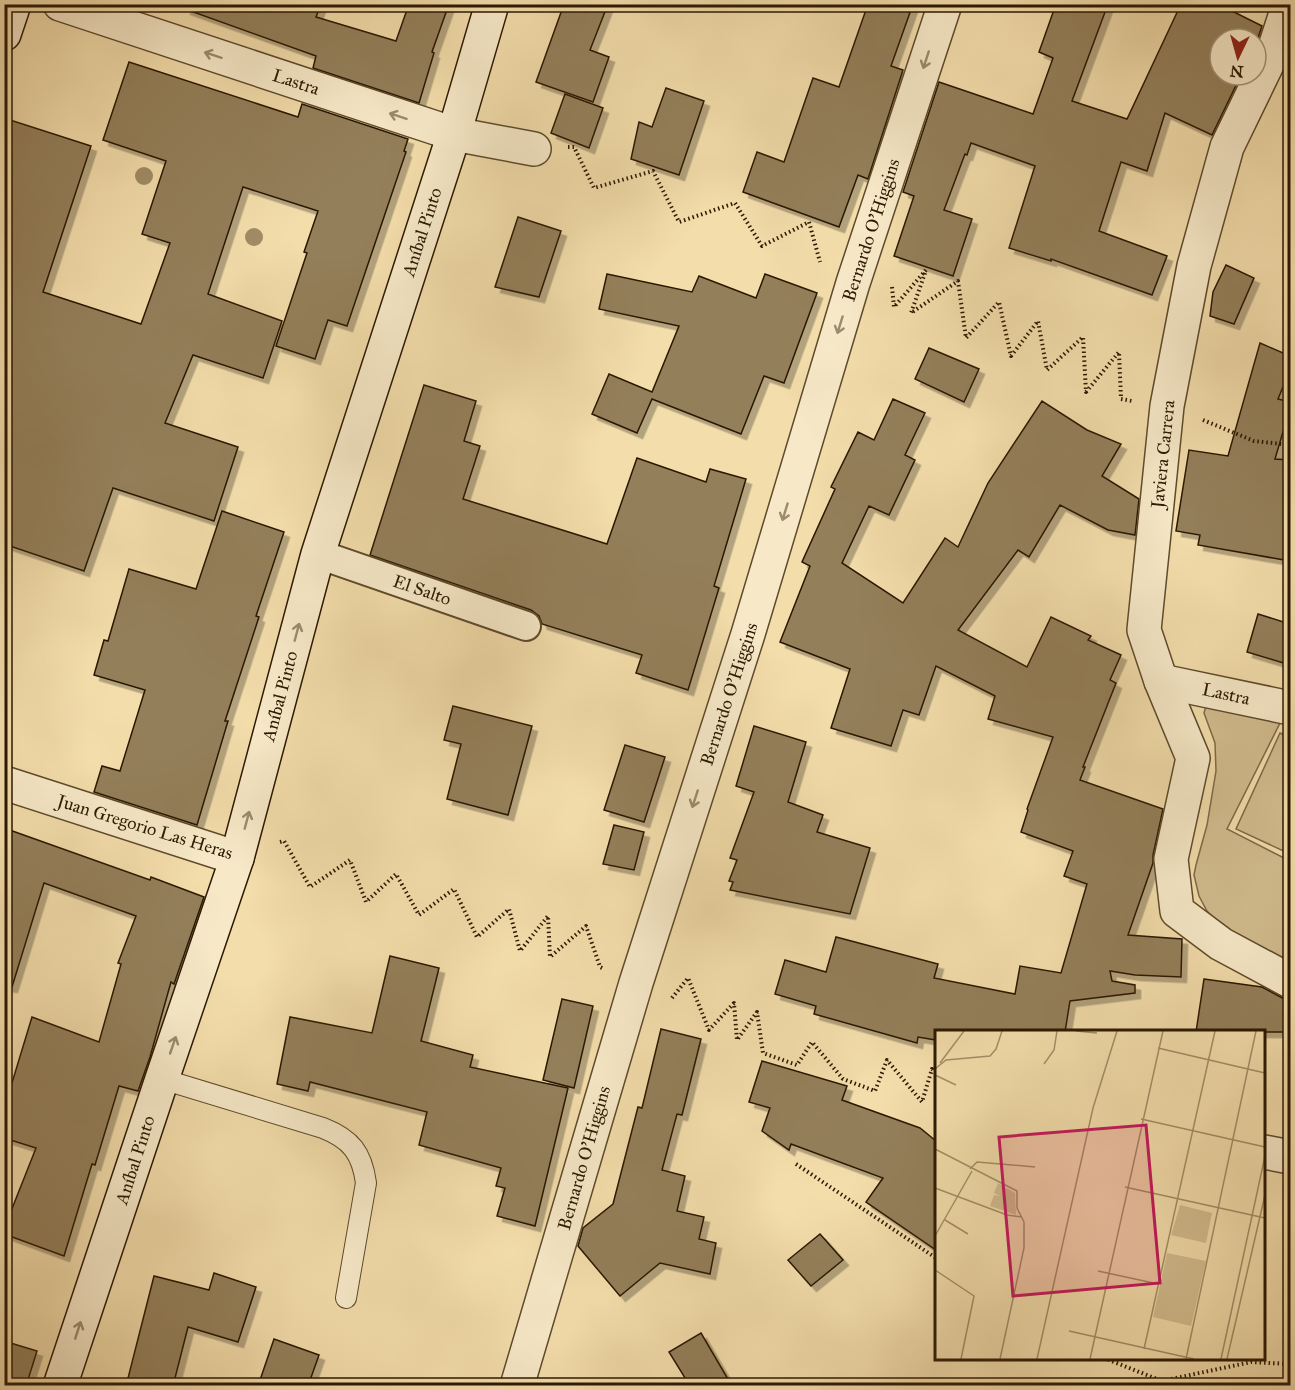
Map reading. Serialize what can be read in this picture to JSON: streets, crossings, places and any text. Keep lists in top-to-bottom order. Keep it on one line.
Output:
{"streets":{"street":["Lastra","Bernardo O'Higgins","Aníbal Pinto","Javiera Carrera","El Salto","Juan Gregorio Las Heras"]},"crossings":[["Lastra","Aníbal Pinto"],["Lastra","Javiera Carrera"],["Bernardo O'Higgins","Juan Gregorio Las Heras"],["Aníbal Pinto","El Salto"],["Aníbal Pinto","Juan Gregorio Las Heras"]],"one_way":["Lastra","Bernardo O'Higgins","Aníbal Pinto"],"north":"bottom"}
